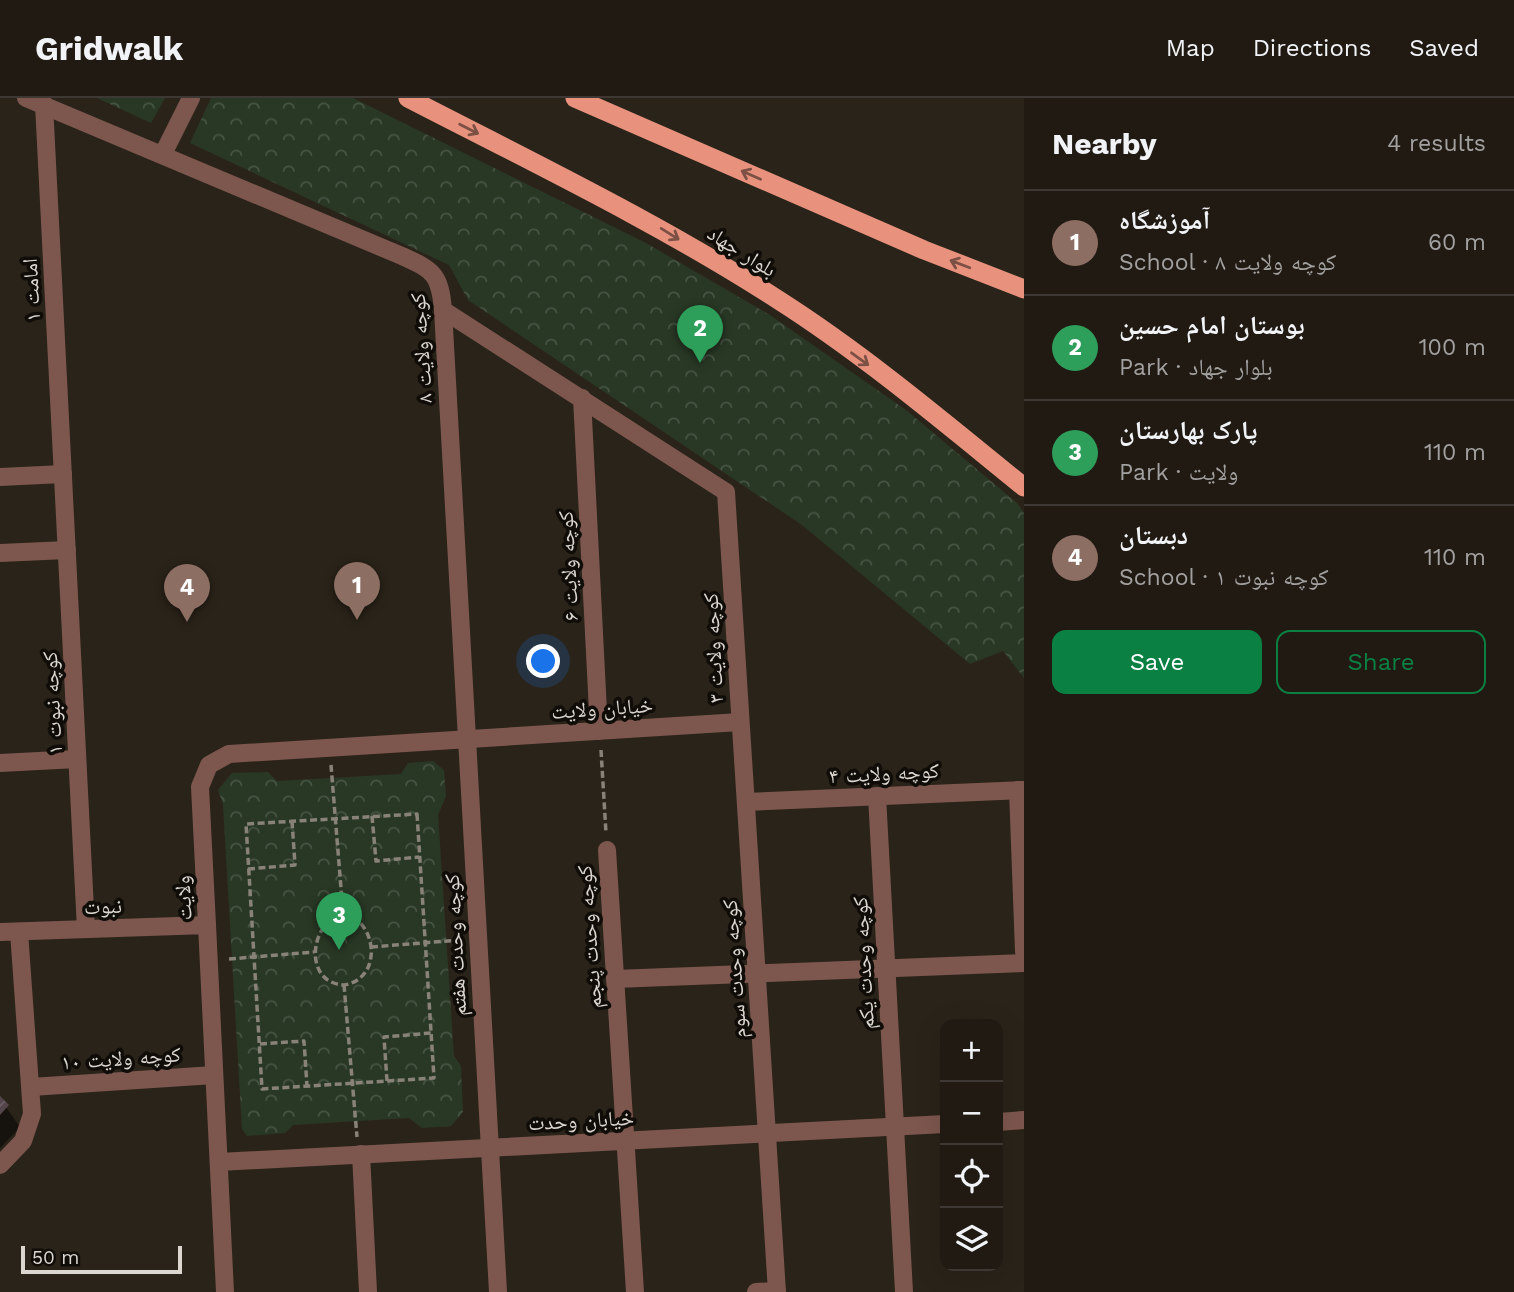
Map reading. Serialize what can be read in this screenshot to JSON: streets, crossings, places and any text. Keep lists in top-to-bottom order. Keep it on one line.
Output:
{"streets":{"highway":["بلوار جهاد"],"street":["امامت ۱","کوچه ولایت ۸","کوچه ولایت ۶","کوچه ولایت ۳","کوچه نبوت ۱","خیابان ولایت","کوچه ولایت ۴","ولایت","نبوت","کوچه وحدت پنجم","کوچه وحدت هفتم","کوچه وحدت یکم","کوچه وحدت سوم","کوچه ولایت ۱۰","خیابان وحدت"]},"crossings":[["امامت ۱","کوچه ولایت ۸"],["امامت ۱","کوچه نبوت ۱"],["کوچه ولایت ۸","خیابان ولایت"],["کوچه ولایت ۸","ولایت"],["کوچه ولایت ۸","کوچه وحدت هفتم"],["کوچه ولایت ۶","کوچه ولایت ۳"],["کوچه ولایت ۶","خیابان ولایت"],["کوچه ولایت ۶","کوچه وحدت پنجم"],["کوچه ولایت ۳","خیابان ولایت"],["کوچه ولایت ۳","کوچه ولایت ۴"],["کوچه ولایت ۳","کوچه وحدت سوم"],["کوچه نبوت ۱","نبوت"],["خیابان ولایت","ولایت"],["خیابان ولایت","کوچه وحدت پنجم"],["خیابان ولایت","کوچه وحدت هفتم"],["کوچه ولایت ۴","کوچه وحدت یکم"],["کوچه ولایت ۴","کوچه وحدت سوم"],["ولایت","نبوت"],["ولایت","کوچه وحدت هفتم"],["ولایت","کوچه ولایت ۱۰"],["ولایت","خیابان وحدت"],["کوچه وحدت پنجم","خیابان وحدت"],["کوچه وحدت هفتم","خیابان وحدت"],["کوچه وحدت یکم","خیابان وحدت"],["کوچه وحدت سوم","خیابان وحدت"]],"scale_bar":"50 m","page":{"header":"Gridwalk","nav":["Map","Directions","Saved"],"heading":["Nearby","4 results"],"list":[{"mark":"1","name":"آموزشگاه","note":"School · کوچه ولایت ۸","value":"60 m"},{"mark":"2","name":"بوستان امام حسین","note":"Park · بلوار جهاد","value":"100 m"},{"mark":"3","name":"پارک بهارستان","note":"Park · ولایت","value":"110 m"},{"mark":"4","name":"دبستان","note":"School · کوچه نبوت ۱","value":"110 m"}],"pins":["2","1","4","3"],"buttons":["Save","Share"],"map_buttons":["+","−"],"scale":"50 m"}}
